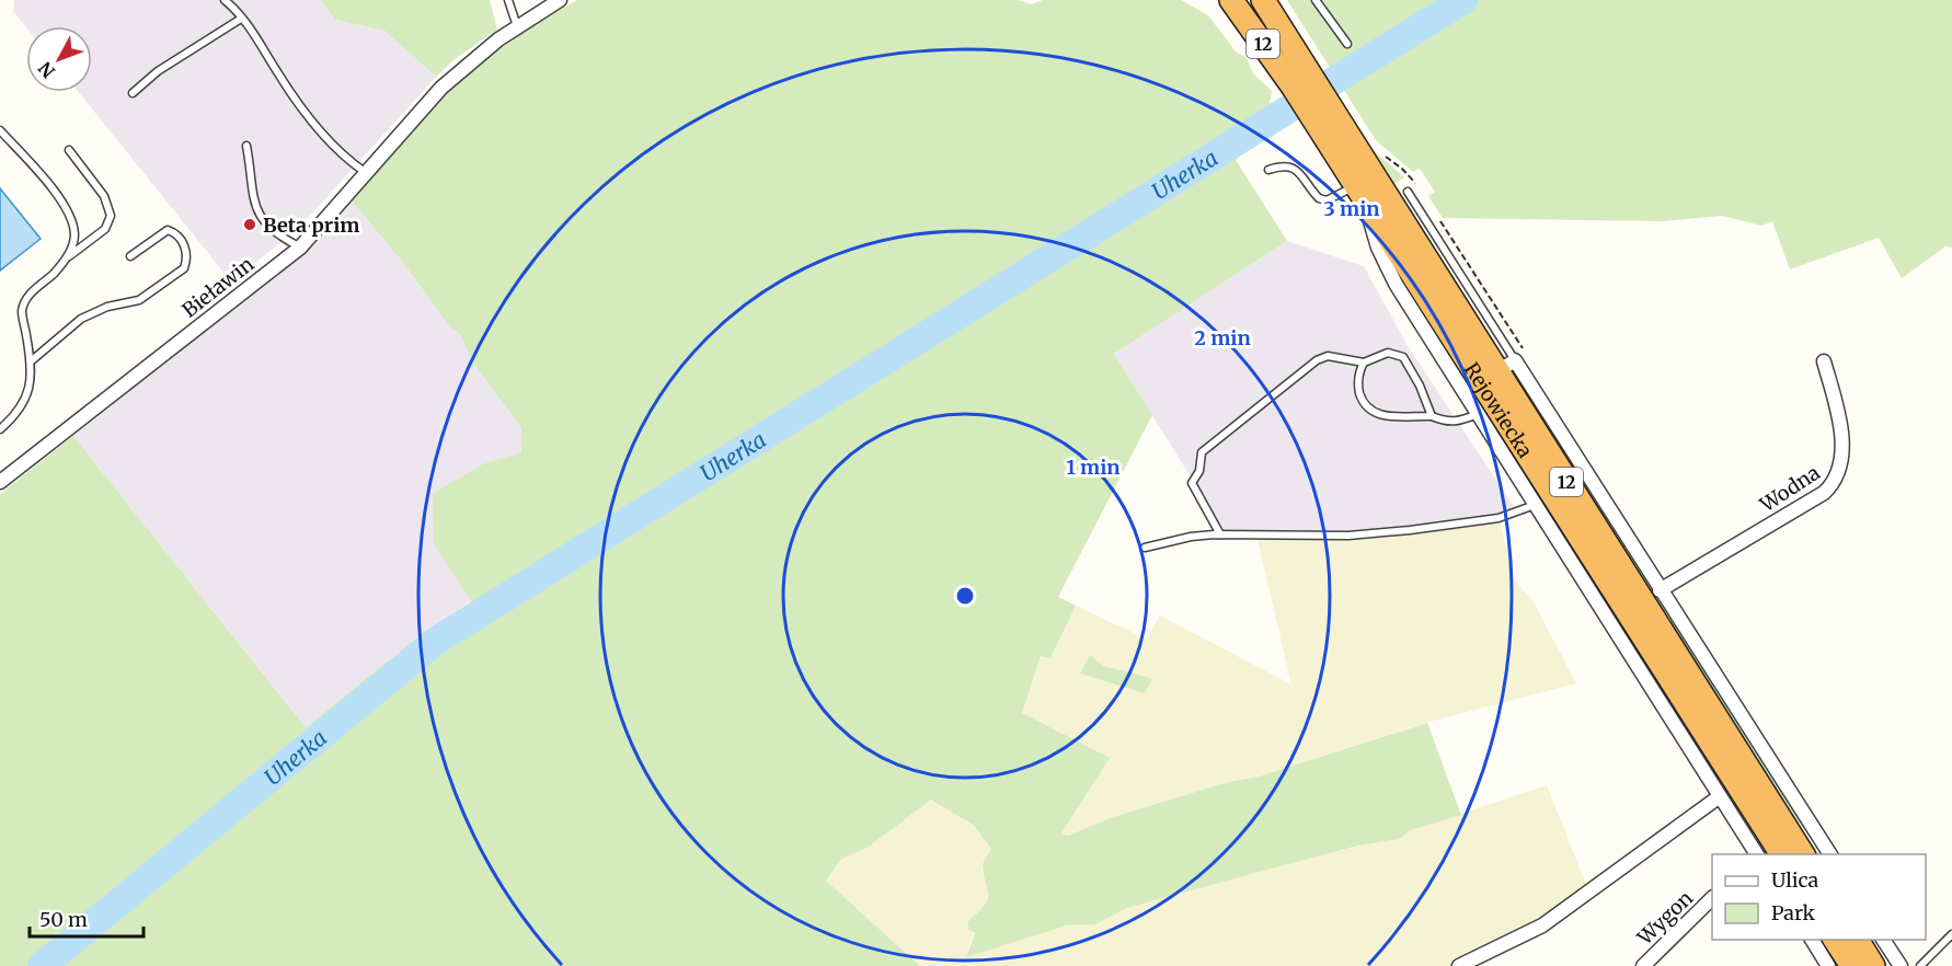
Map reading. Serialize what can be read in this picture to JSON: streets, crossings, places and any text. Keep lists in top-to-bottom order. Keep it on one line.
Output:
{"streets":{"highway":["12","Rejowiecka"],"street":["Bieławin","Wodna","Wygon"]},"water":["Uherka"],"places":["Beta prim"],"legend":["Ulica","Park"],"scale_bar":"50 m","north":"bottom left","rings":["3 min","2 min","1 min"]}
